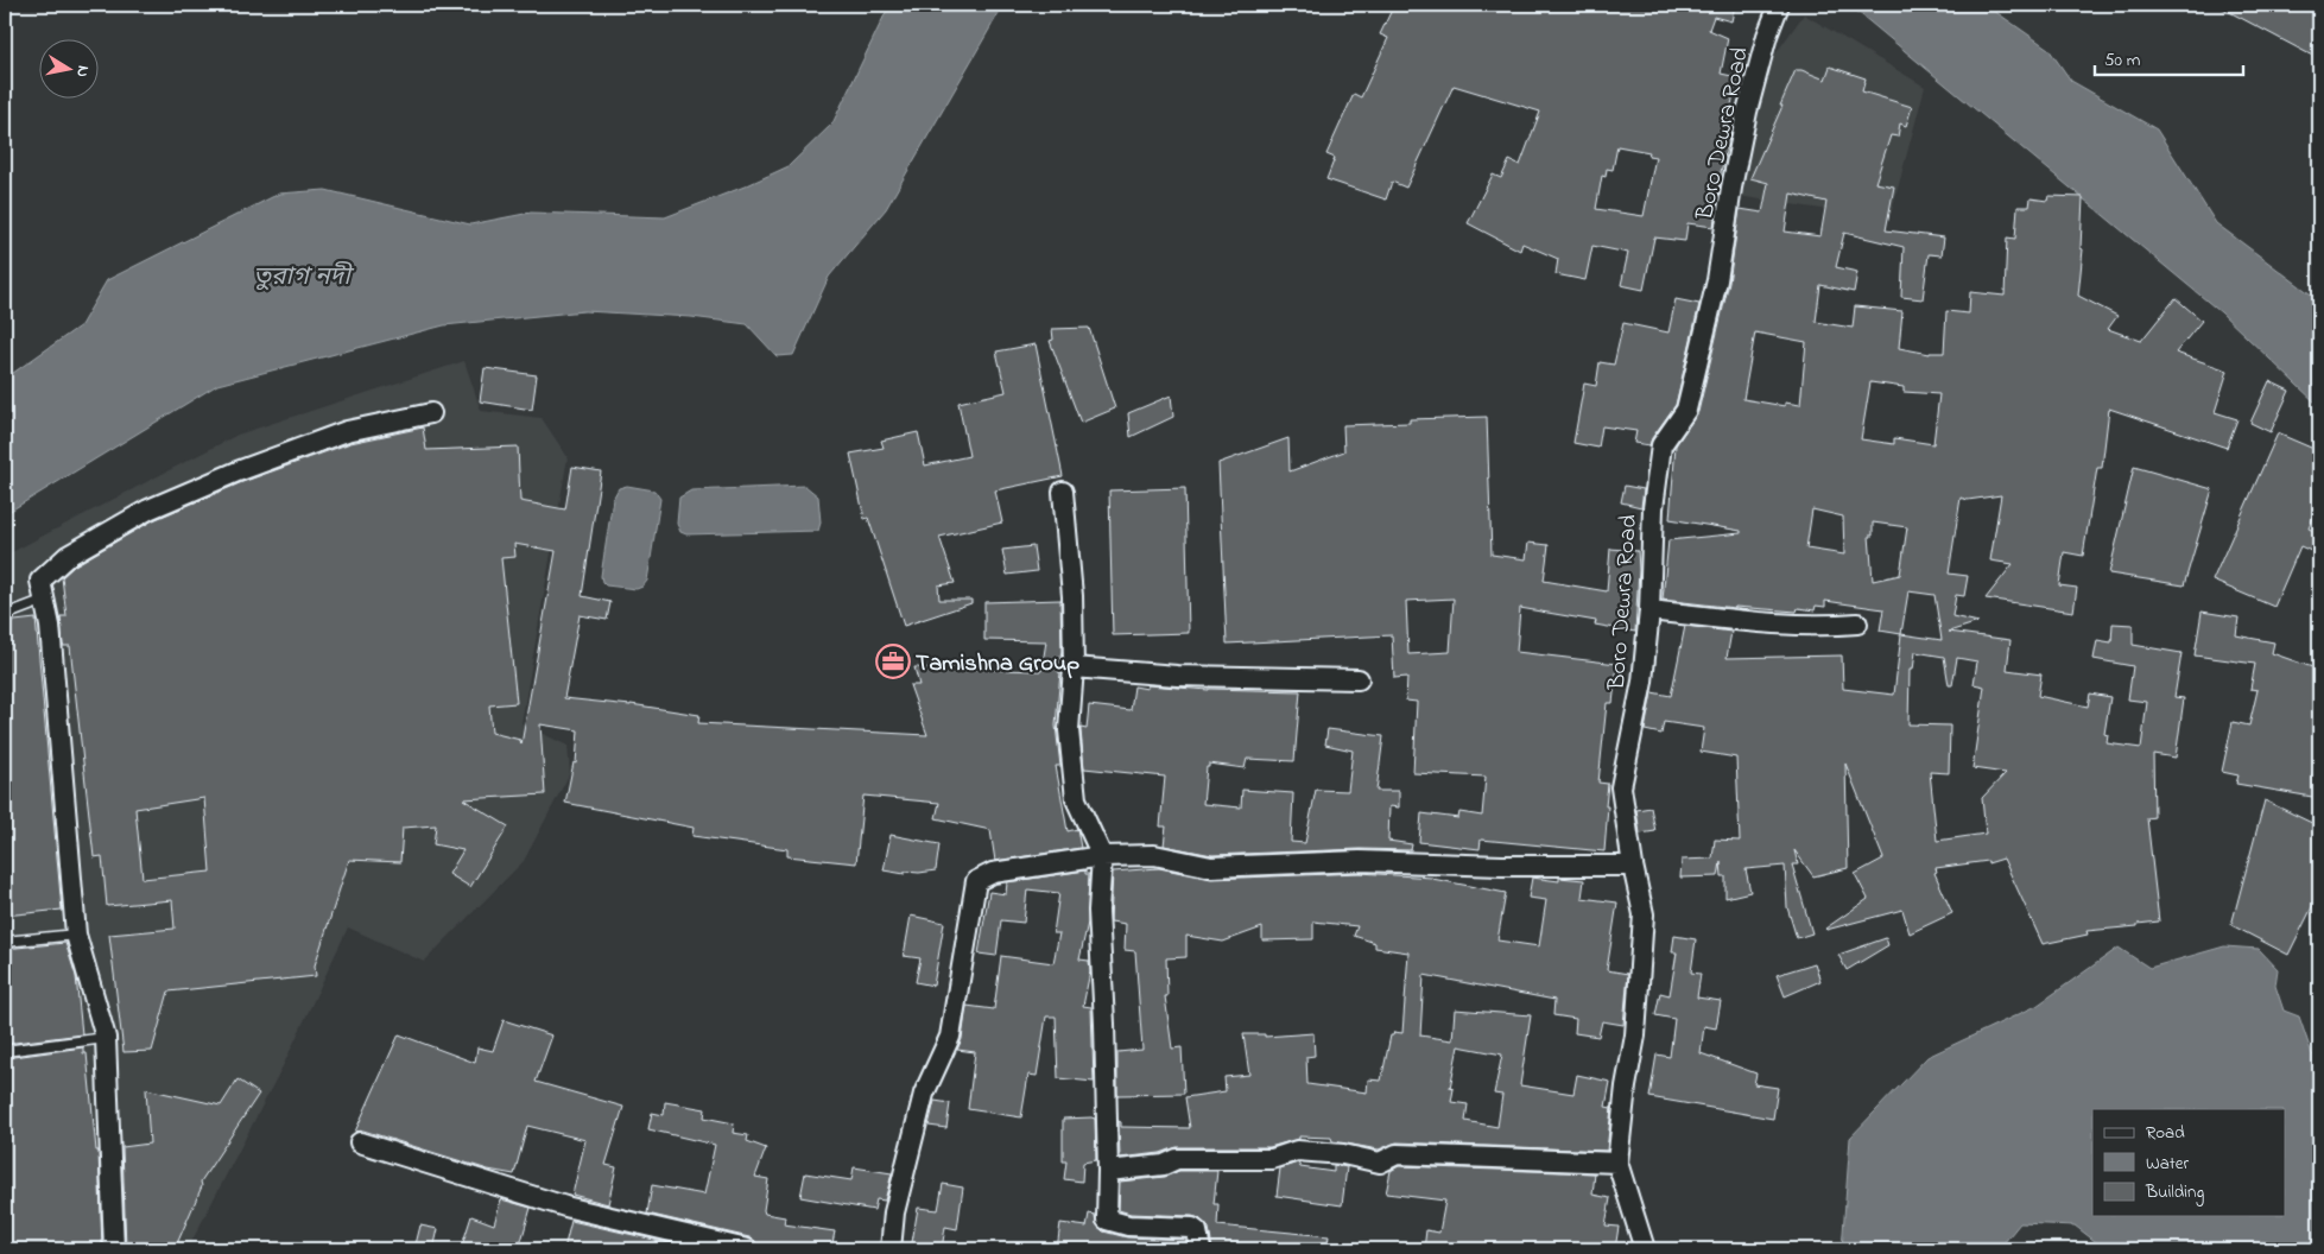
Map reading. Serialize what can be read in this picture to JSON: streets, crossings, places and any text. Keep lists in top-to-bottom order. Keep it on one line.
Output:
{"streets":{"street":["Boro Dewra Road"]},"water":["তুরাগ নদী"],"places":{"office":["Tamishna Group"]},"legend":["Road","Water","Building"],"scale_bar":"50 m","north":"right"}
